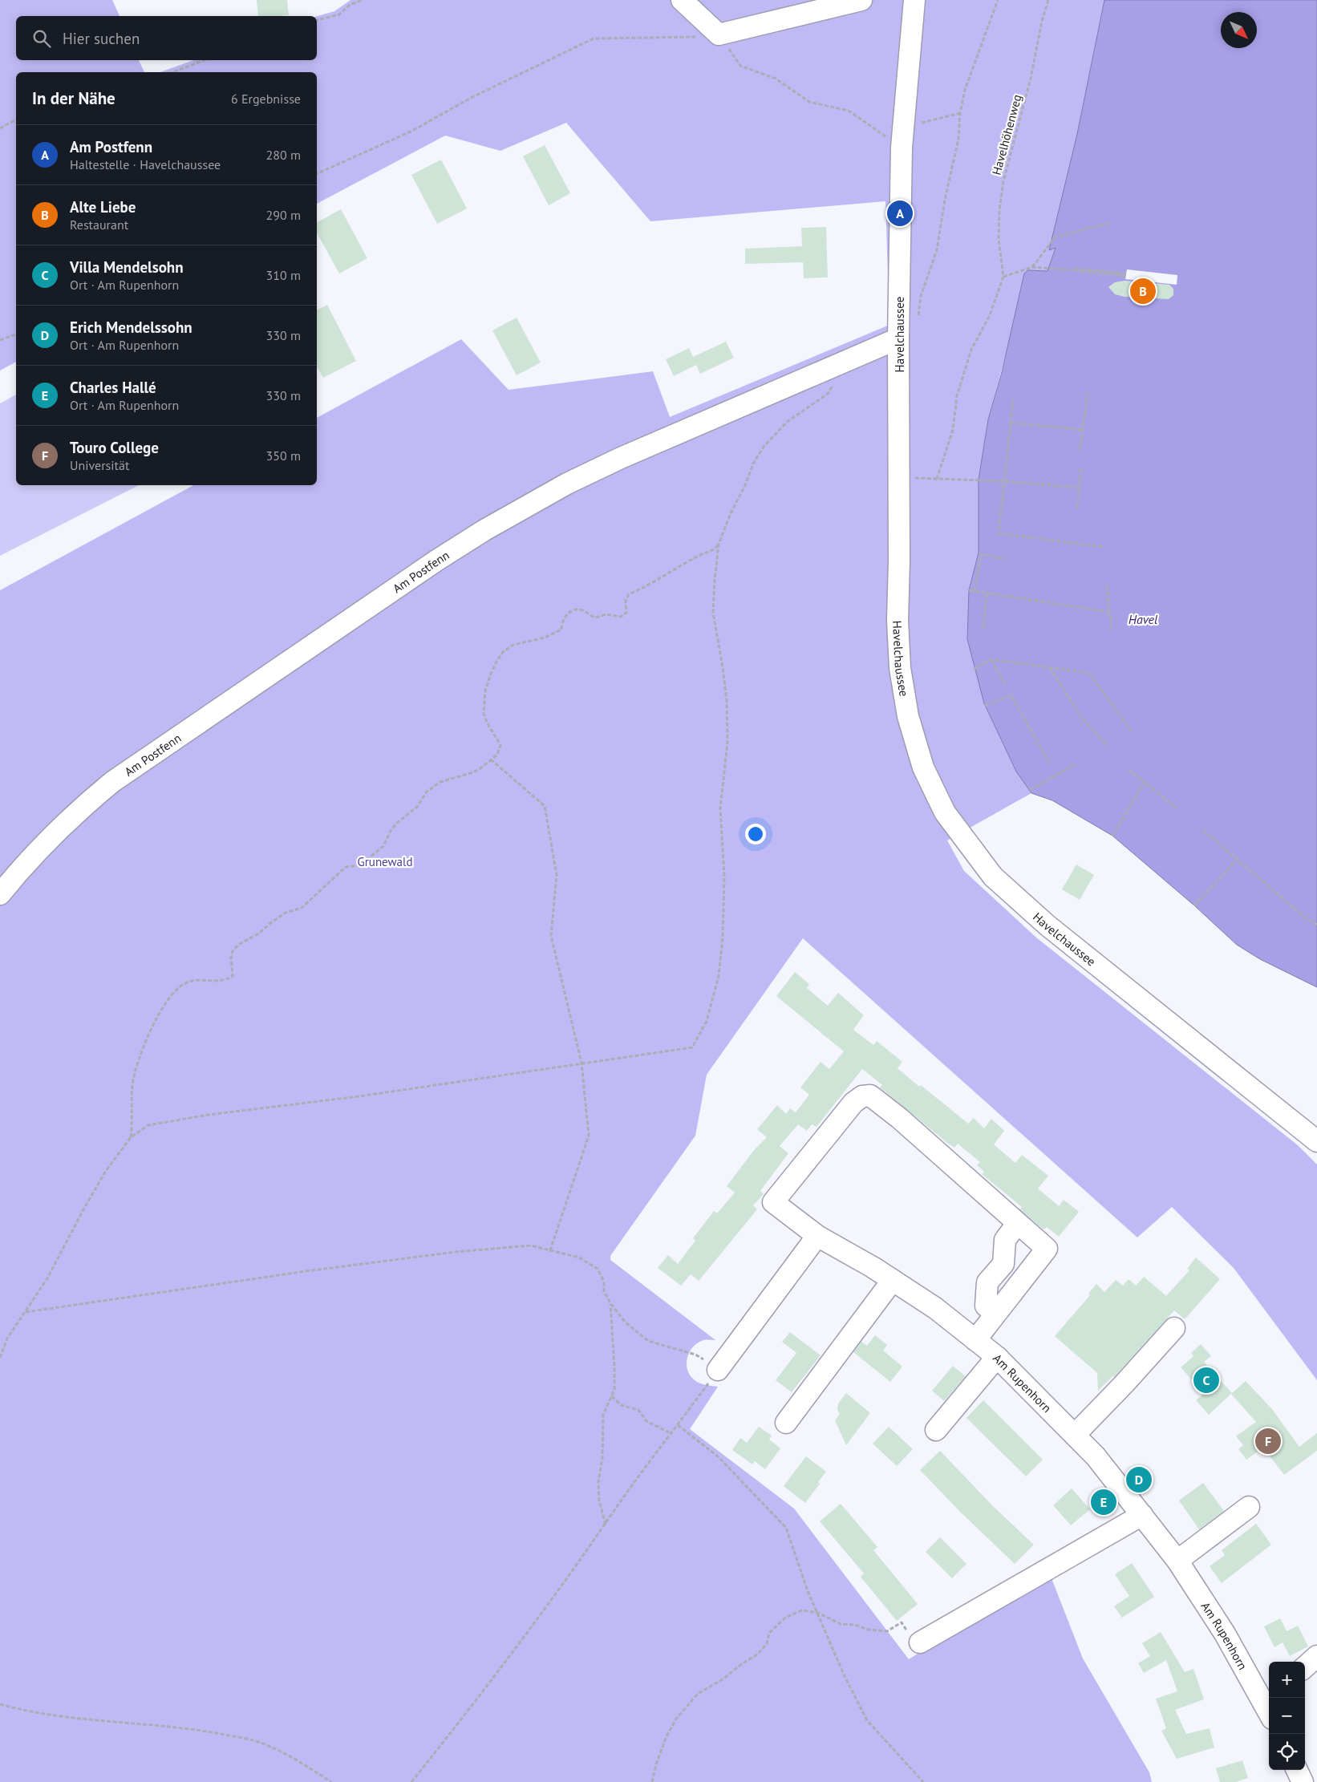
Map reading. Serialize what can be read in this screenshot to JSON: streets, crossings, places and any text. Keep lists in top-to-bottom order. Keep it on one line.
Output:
{"streets":{"street":["Havelchaussee","Am Postfenn","Am Rupenhorn"],"path":["Havelhöhenweg"]},"crossings":[["Havelchaussee","Am Postfenn"]],"water":["Havel"],"parks":["Grunewald"],"north":"bottom right","page":{"search":"Hier suchen","heading":["In der Nähe","6 Ergebnisse"],"list":[{"mark":"A","name":"Am Postfenn","note":"Haltestelle · Havelchaussee","value":"280 m"},{"mark":"B","name":"Alte Liebe","note":"Restaurant","value":"290 m"},{"mark":"C","name":"Villa Mendelsohn","note":"Ort · Am Rupenhorn","value":"310 m"},{"mark":"D","name":"Erich Mendelssohn","note":"Ort · Am Rupenhorn","value":"330 m"},{"mark":"E","name":"Charles Hallé","note":"Ort · Am Rupenhorn","value":"330 m"},{"mark":"F","name":"Touro College","note":"Universität","value":"350 m"}],"pins":["A","B","C","F","D","E"],"map_buttons":["+","−"]}}
